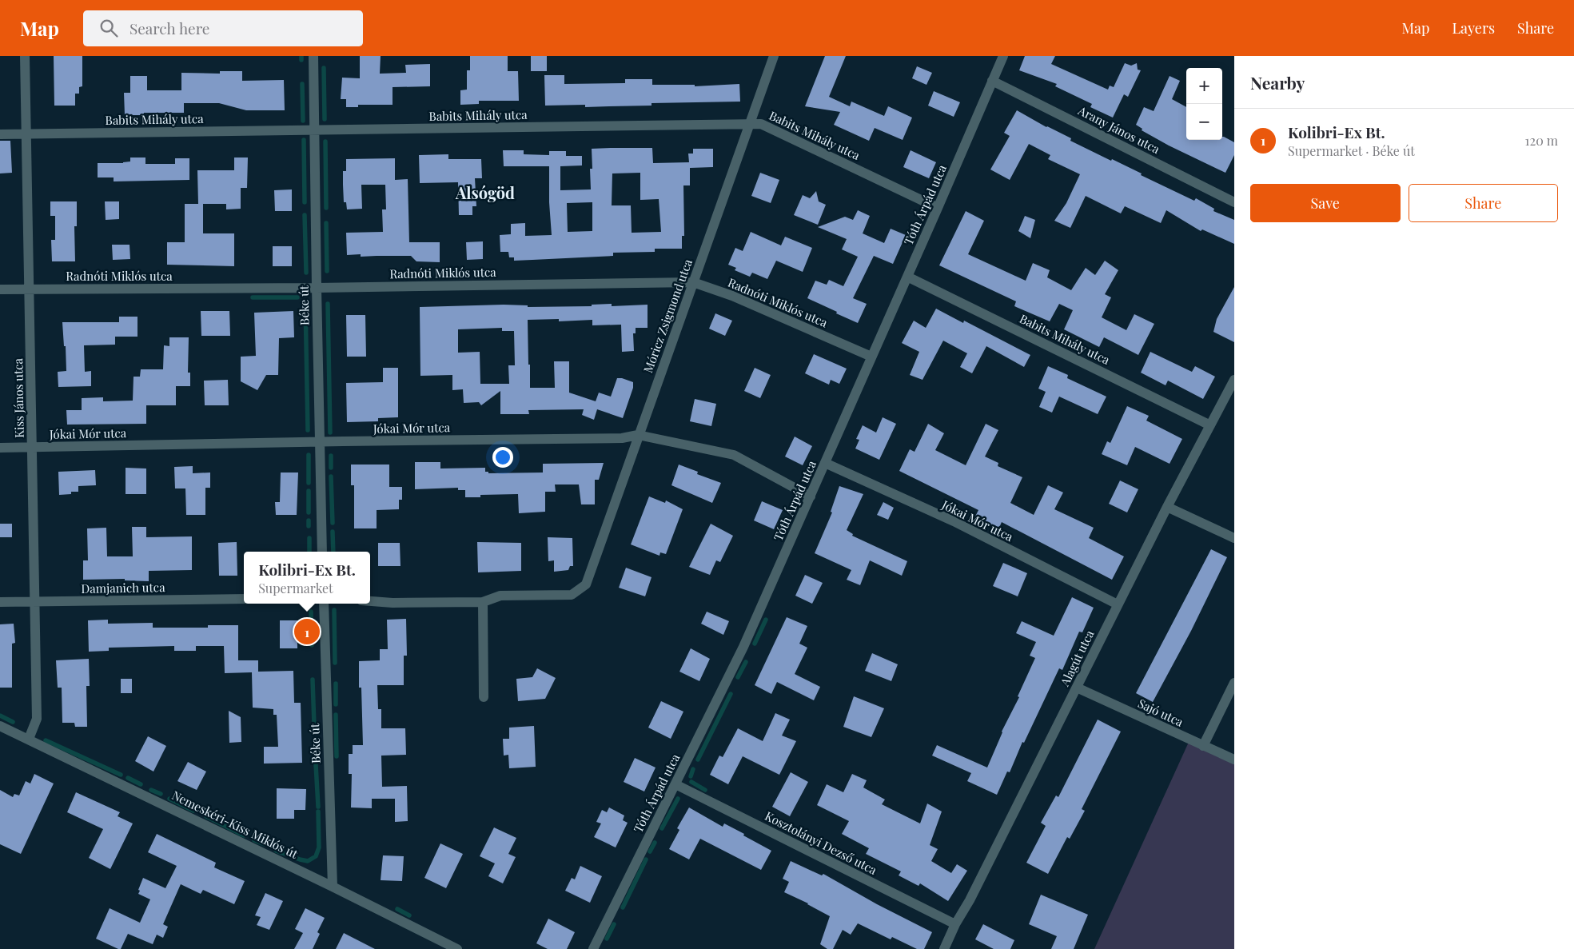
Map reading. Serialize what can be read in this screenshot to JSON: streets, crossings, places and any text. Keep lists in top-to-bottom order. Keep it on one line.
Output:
{"streets":{"street":["Babits Mihály utca","Arany János utca","Tóth Árpád utca","Radnóti Miklós utca","Béke út","Móricz Zsigmond utca","Kiss János utca","Jókai Mór utca","Damjanich utca","Alagút utca","Sajó utca","Nemeskéri-Kiss Miklós út","Kosztolányi Dezső utca"]},"crossings":[["Babits Mihály utca","Tóth Árpád utca"],["Babits Mihály utca","Béke út"],["Babits Mihály utca","Móricz Zsigmond utca"],["Babits Mihály utca","Kiss János utca"],["Babits Mihály utca","Alagút utca"],["Arany János utca","Tóth Árpád utca"],["Tóth Árpád utca","Radnóti Miklós utca"],["Tóth Árpád utca","Jókai Mór utca"],["Tóth Árpád utca","Kosztolányi Dezső utca"],["Radnóti Miklós utca","Béke út"],["Radnóti Miklós utca","Móricz Zsigmond utca"],["Radnóti Miklós utca","Kiss János utca"],["Béke út","Jókai Mór utca"],["Béke út","Nemeskéri-Kiss Miklós út"],["Móricz Zsigmond utca","Jókai Mór utca"],["Kiss János utca","Jókai Mór utca"],["Kiss János utca","Damjanich utca"],["Kiss János utca","Nemeskéri-Kiss Miklós út"],["Jókai Mór utca","Alagút utca"],["Alagút utca","Sajó utca"],["Alagút utca","Kosztolányi Dezső utca"]],"districts":["Alsógöd"],"page":{"header":"Map","search":"Search here","nav":["Map","Layers","Share"],"heading":"Nearby","map_buttons":["+","−"],"list":[{"mark":"1","name":"Kolibri-Ex Bt.","note":"Supermarket · Béke út","value":"120 m"}],"buttons":["Save","Share"],"popup":["Kolibri-Ex Bt.","Supermarket"],"pins":"1"}}
